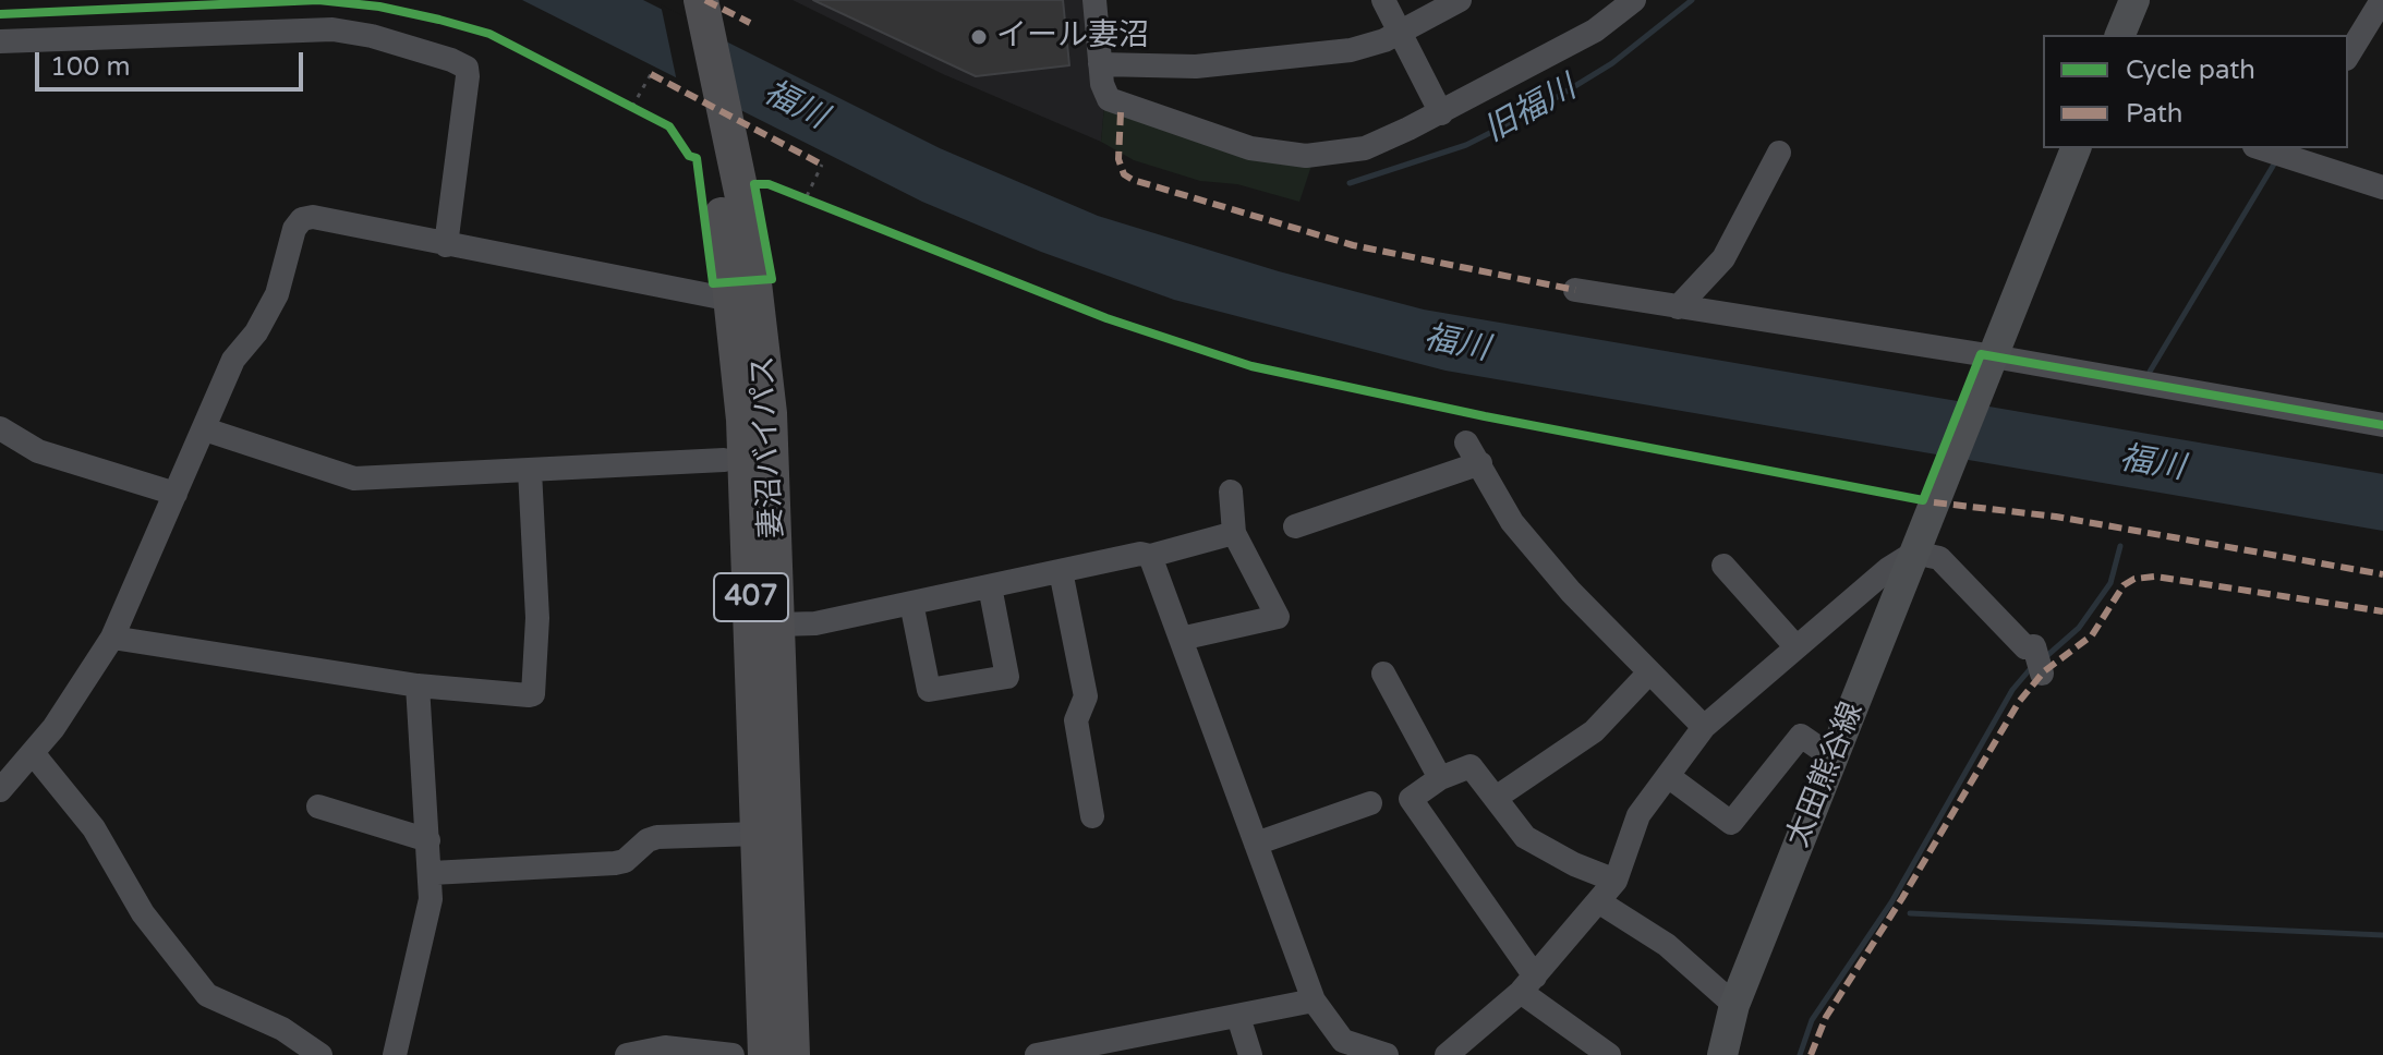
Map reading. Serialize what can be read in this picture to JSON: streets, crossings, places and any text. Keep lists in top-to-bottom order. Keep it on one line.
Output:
{"streets":{"highway":["妻沼バイパス","407"],"main road":["太田熊谷線"]},"water":["福川","旧福川"],"places":["イール妻沼"],"legend":["Cycle path","Path"],"scale_bar":"100 m"}
